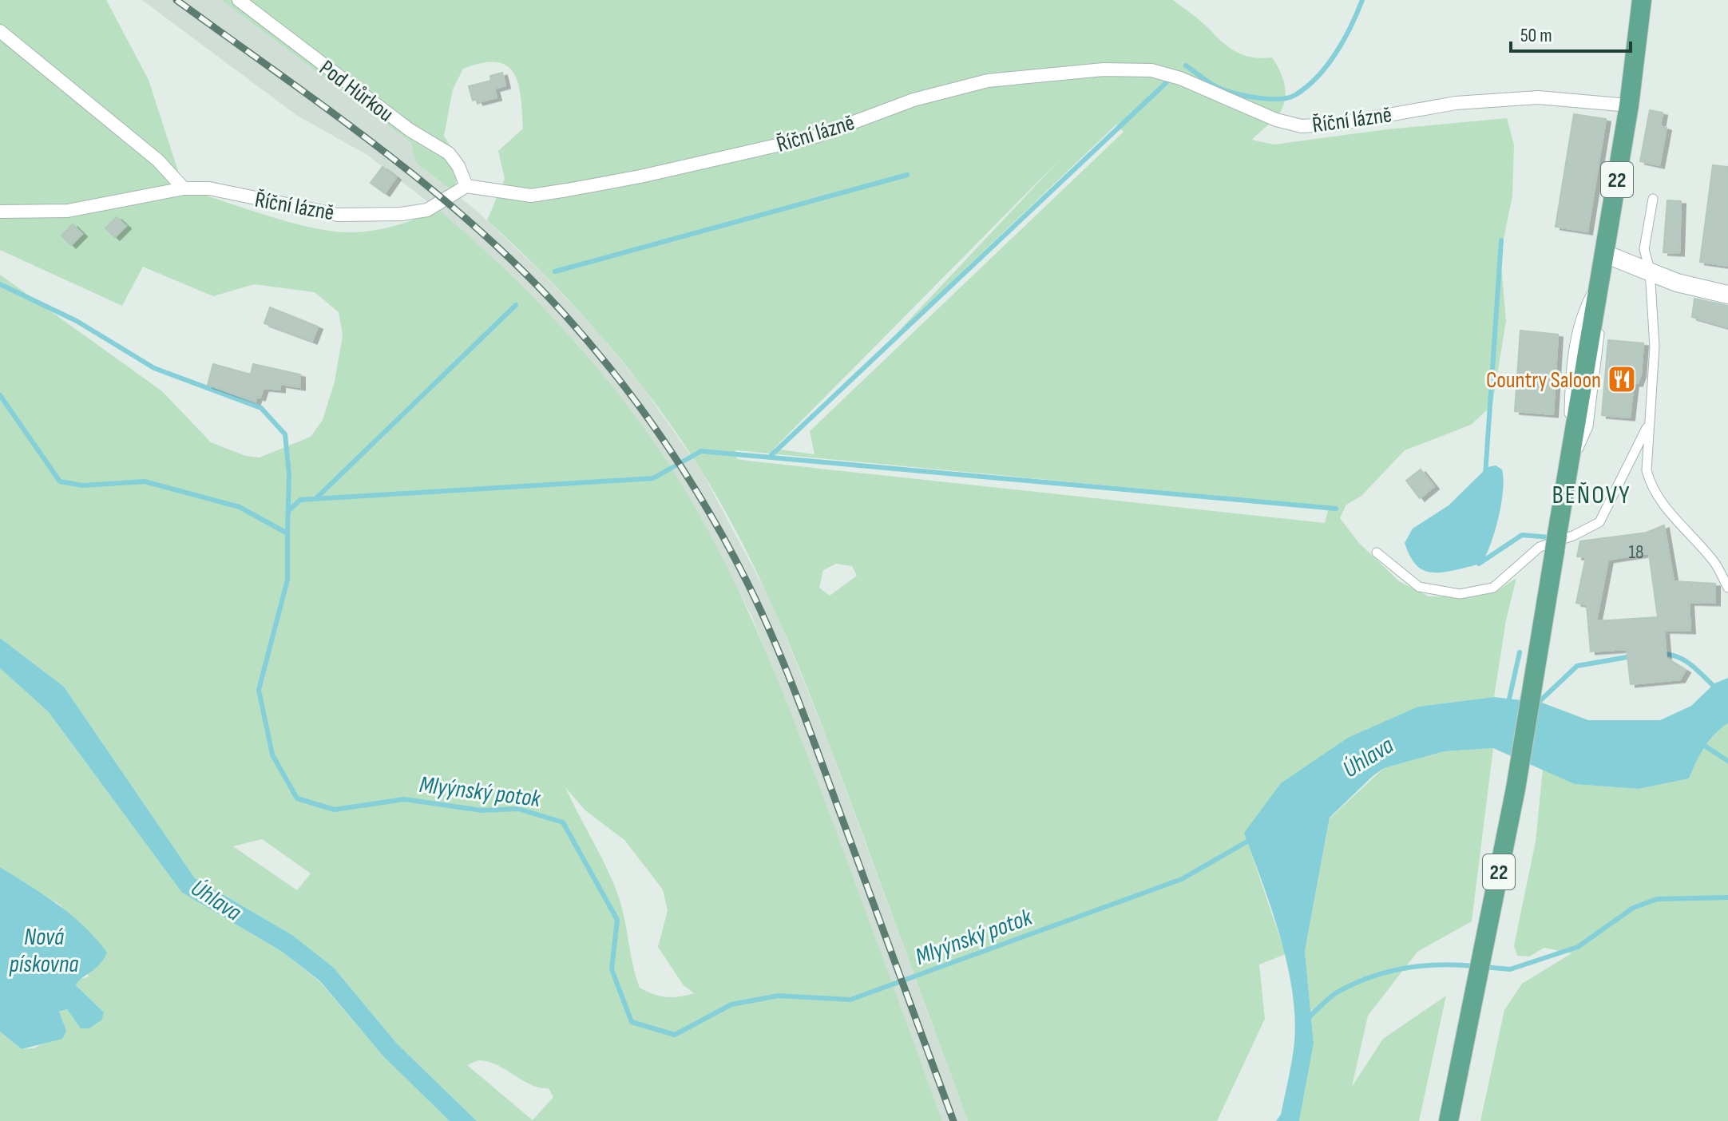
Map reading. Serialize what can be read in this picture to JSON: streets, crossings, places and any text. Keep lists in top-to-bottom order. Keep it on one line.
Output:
{"streets":{"main road":["22"],"street":["Pod Hůrkou","Říční lázně"]},"crossings":[["Pod Hůrkou","Říční lázně"],["Říční lázně","22"]],"districts":["BEŇOVY"],"water":["Úhlava","Mlyýnský potok","Nová pískovna"],"places":{"restaurant":["Country Saloon"]},"house_numbers":["18"],"scale_bar":"50 m"}
